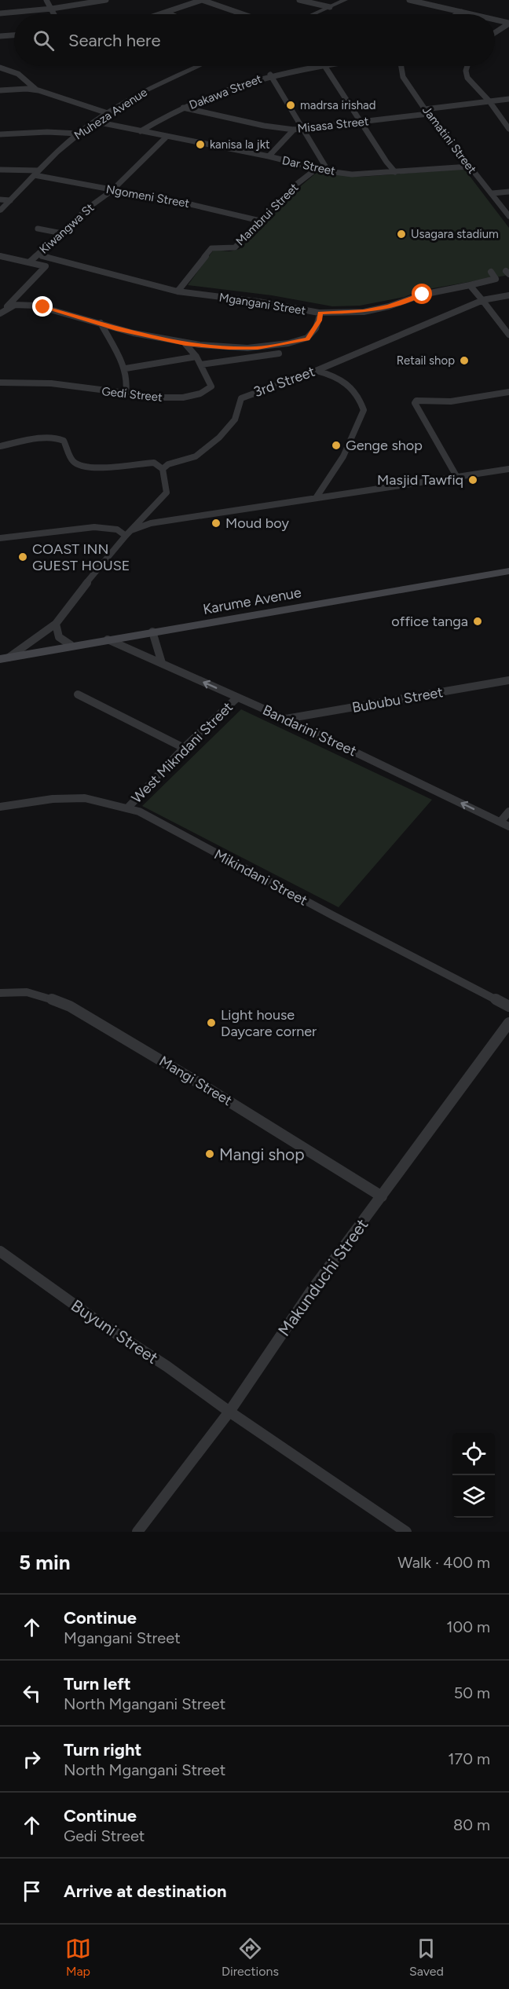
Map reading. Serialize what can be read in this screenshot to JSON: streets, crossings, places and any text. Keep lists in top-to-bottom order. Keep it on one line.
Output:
{"streets":{"main road":["Karume Avenue"],"street":["Dakawa Street","Muheza Avenue","Misasa Street","Jamatini Street","Dar Street","Ngomeni Street","Mambrui Street","Kiwangwa St","Mgangani Street","3rd Street","Gedi Street","Bububu Street","Bandarini Street","West Mikndani Street","Mikindani Street","Mangi Street","Makunduchi Street","Buyuni Street"]},"crossings":[["Dakawa Street","Misasa Street"],["Dakawa Street","Dar Street"],["Muheza Avenue","Dar Street"],["Muheza Avenue","Ngomeni Street"],["Misasa Street","Jamatini Street"],["Jamatini Street","Dar Street"],["Dar Street","Mambrui Street"],["Dar Street","Kiwangwa St"],["Ngomeni Street","Mambrui Street"],["Ngomeni Street","Kiwangwa St"],["Mambrui Street","Mgangani Street"],["Kiwangwa St","Mgangani Street"],["Karume Avenue","Bandarini Street"],["Bububu Street","Bandarini Street"],["Bandarini Street","West Mikndani Street"],["West Mikndani Street","Mikindani Street"],["Mangi Street","Makunduchi Street"],["Makunduchi Street","Buyuni Street"]],"one_way":["Bandarini Street"],"places":["madrsa irishad","kanisa la jkt","Usagara stadium","Retail shop","Genge shop","Masjid Tawfiq","Moud boy","COAST INN GUEST HOUSE","office tanga","Light house Daycare corner","Mangi shop"],"page":{"search":"Search here","heading":["5 min","Walk · 400 m"],"list":[["Continue","Mgangani Street","100 m"],["Turn left","North Mgangani Street","50 m"],["Turn right","North Mgangani Street","170 m"],["Continue","Gedi Street","80 m"],"Arrive at destination"],"nav":["Map","Directions","Saved"]}}
